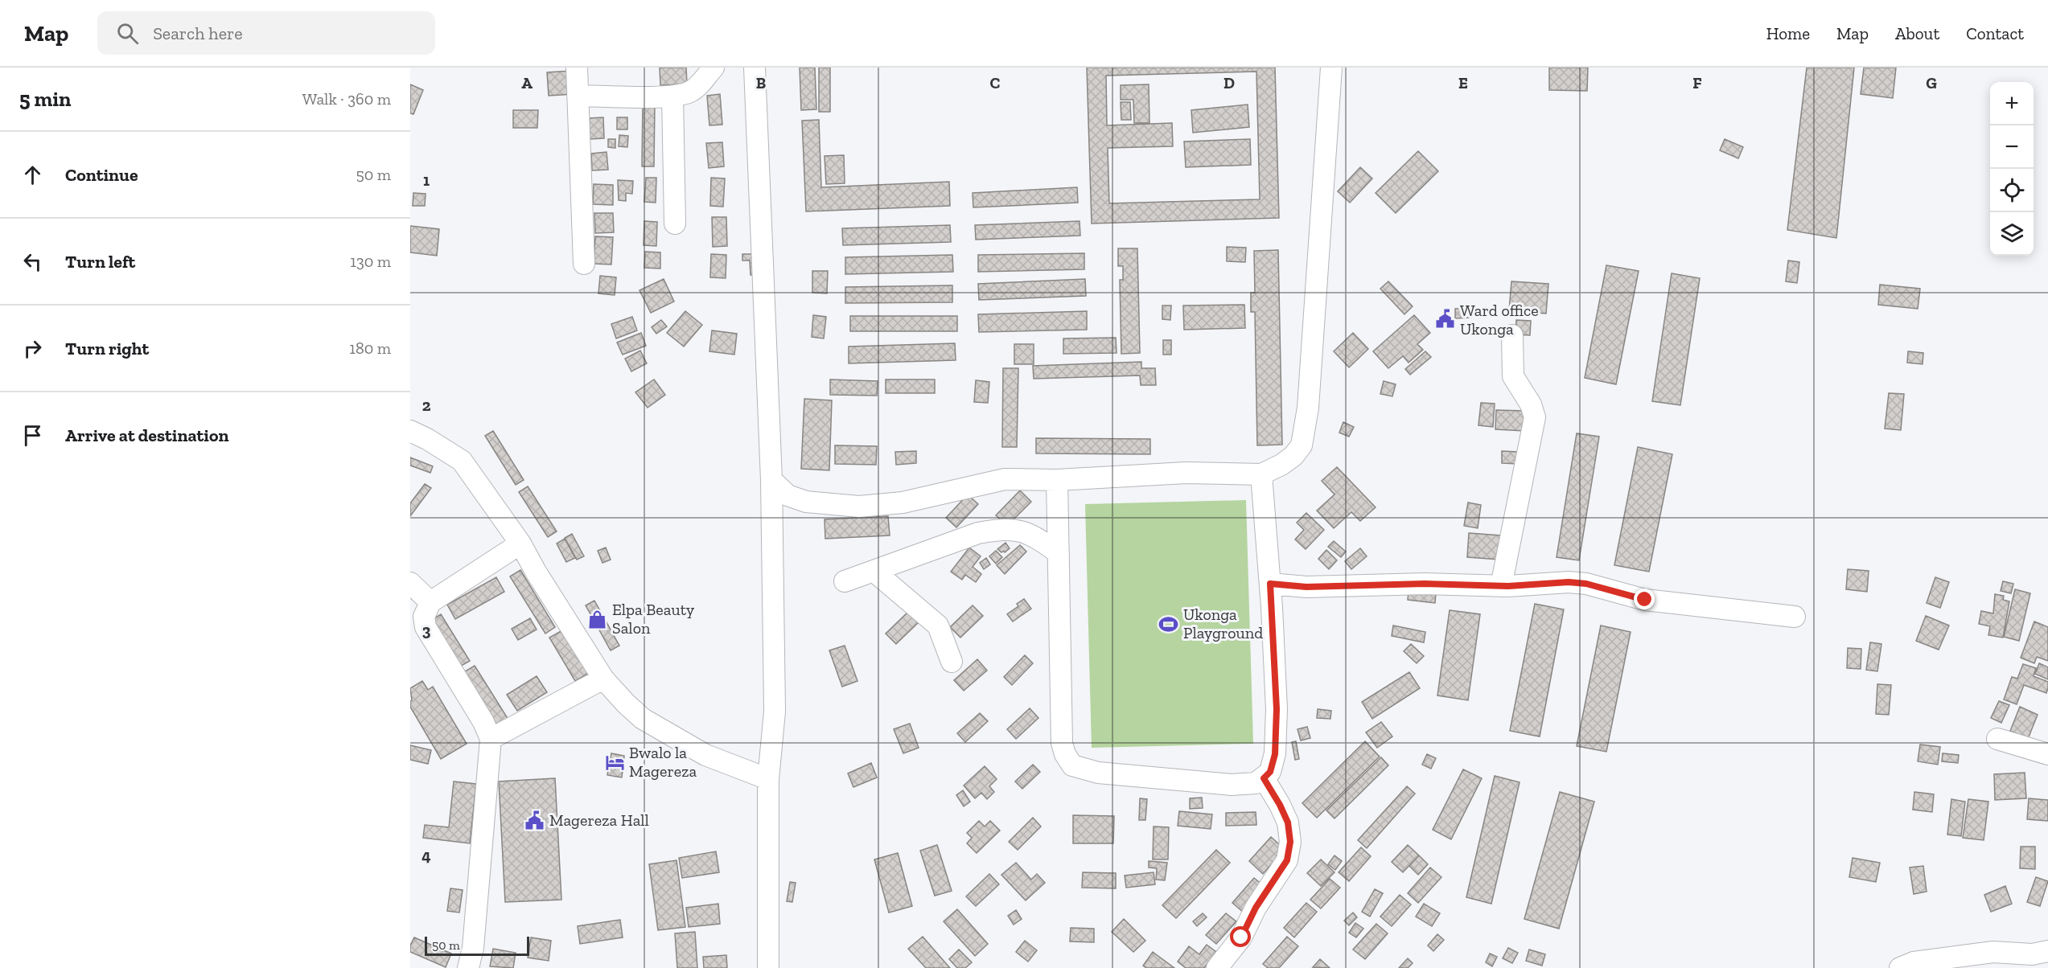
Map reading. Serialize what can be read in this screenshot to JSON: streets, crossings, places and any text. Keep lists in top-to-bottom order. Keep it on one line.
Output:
{"places":{"public building":["Ward office Ukonga","Magereza Hall"],"shop":["Elpa Beauty Salon"],"sports":["Ukonga Playground"],"hotel":["Bwalo la Magereza"]},"scale_bar":"50 m","page":{"header":"Map","search":"Search here","nav":["Home","Map","About","Contact"],"heading":["5 min","Walk · 360 m"],"map_buttons":["+","−"],"list":[["Continue","50 m"],["Turn left","130 m"],["Turn right","180 m"],"Arrive at destination"],"scale":"50 m"},"grid":{"columns":["A","B","C","D","E","F","G"],"rows":["1","2","3","4"]}}
